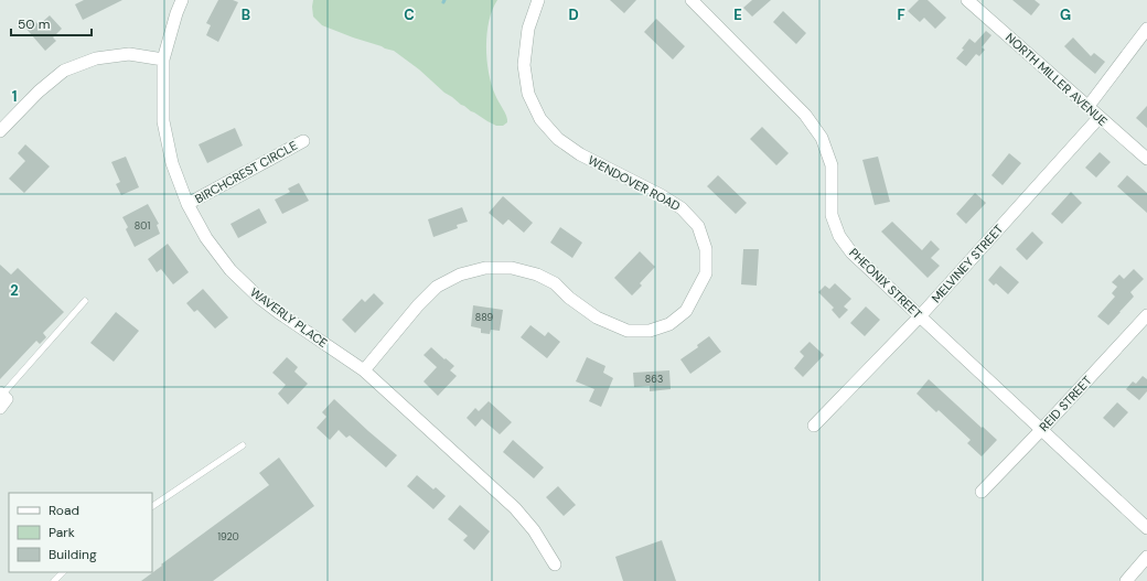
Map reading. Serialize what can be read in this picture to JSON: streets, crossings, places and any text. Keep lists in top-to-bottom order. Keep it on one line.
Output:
{"streets":{"street":["NORTH MILLER AVENUE","BIRCHCREST CIRCLE","WENDOVER ROAD","MELVINEY STREET","PHEONIX STREET","WAVERLY PLACE","REID STREET"]},"crossings":[["NORTH MILLER AVENUE","MELVINEY STREET"],["BIRCHCREST CIRCLE","WAVERLY PLACE"],["WENDOVER ROAD","WAVERLY PLACE"],["MELVINEY STREET","PHEONIX STREET"],["PHEONIX STREET","REID STREET"]],"house_numbers":["801","889","863","1920"],"legend":["Road","Park","Building"],"scale_bar":"50 m","grid":{"columns":["B","C","D","E","F","G"],"rows":["1","2"]}}
